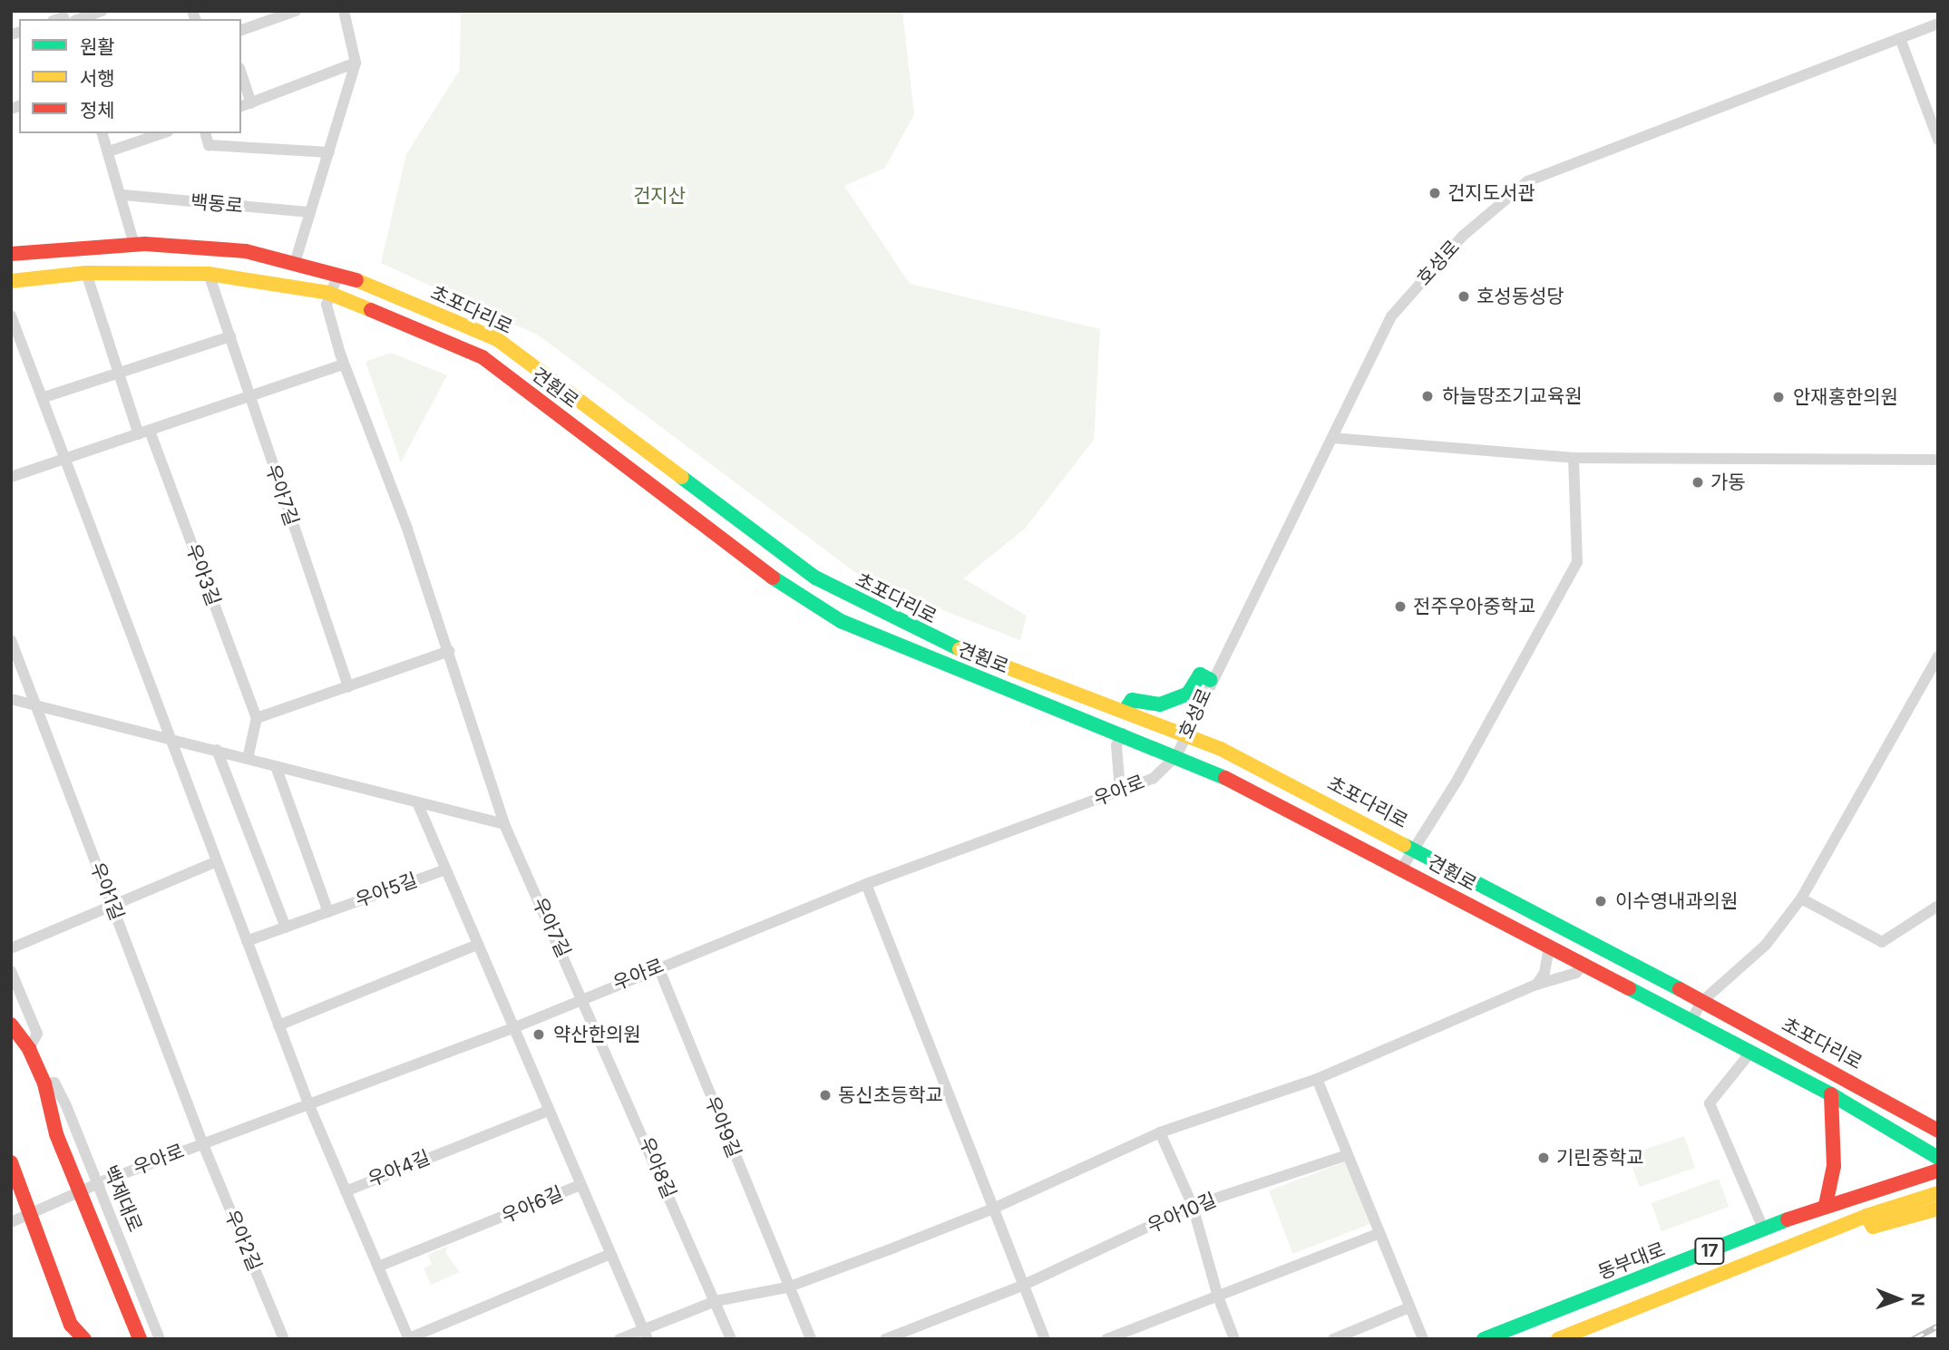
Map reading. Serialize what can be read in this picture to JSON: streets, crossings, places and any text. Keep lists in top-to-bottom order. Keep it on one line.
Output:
{"streets":{"street":["백동로","호성로","초포다리로","견훤로","우아7길","우아3길","우아로","우아5길","우아1길","우아9길","우아8길","우아4길","백제대로","우아6길","우아10길","우아2길","17","동부대로"]},"crossings":[["호성로","초포다리로"],["호성로","견훤로"],["호성로","우아로"],["견훤로","우아7길"],["견훤로","우아3길"],["견훤로","우아로"],["우아7길","우아로"],["우아7길","우아8길"],["우아로","우아1길"],["우아로","우아9길"],["우아로","우아8길"],["우아로","우아4길"],["우아로","백제대로"],["우아로","우아6길"],["우아로","우아2길"],["우아1길","우아2길"],["우아4길","우아6길"]],"parks":["건지산"],"places":["건지도서관","호성동성당","하늘땅조기교육원","안재홍한의원","가동","전주우아중학교","이수영내과의원","약산한의원","동신초등학교","기린중학교"],"legend":["원활","서행","정체"],"north":"right"}
